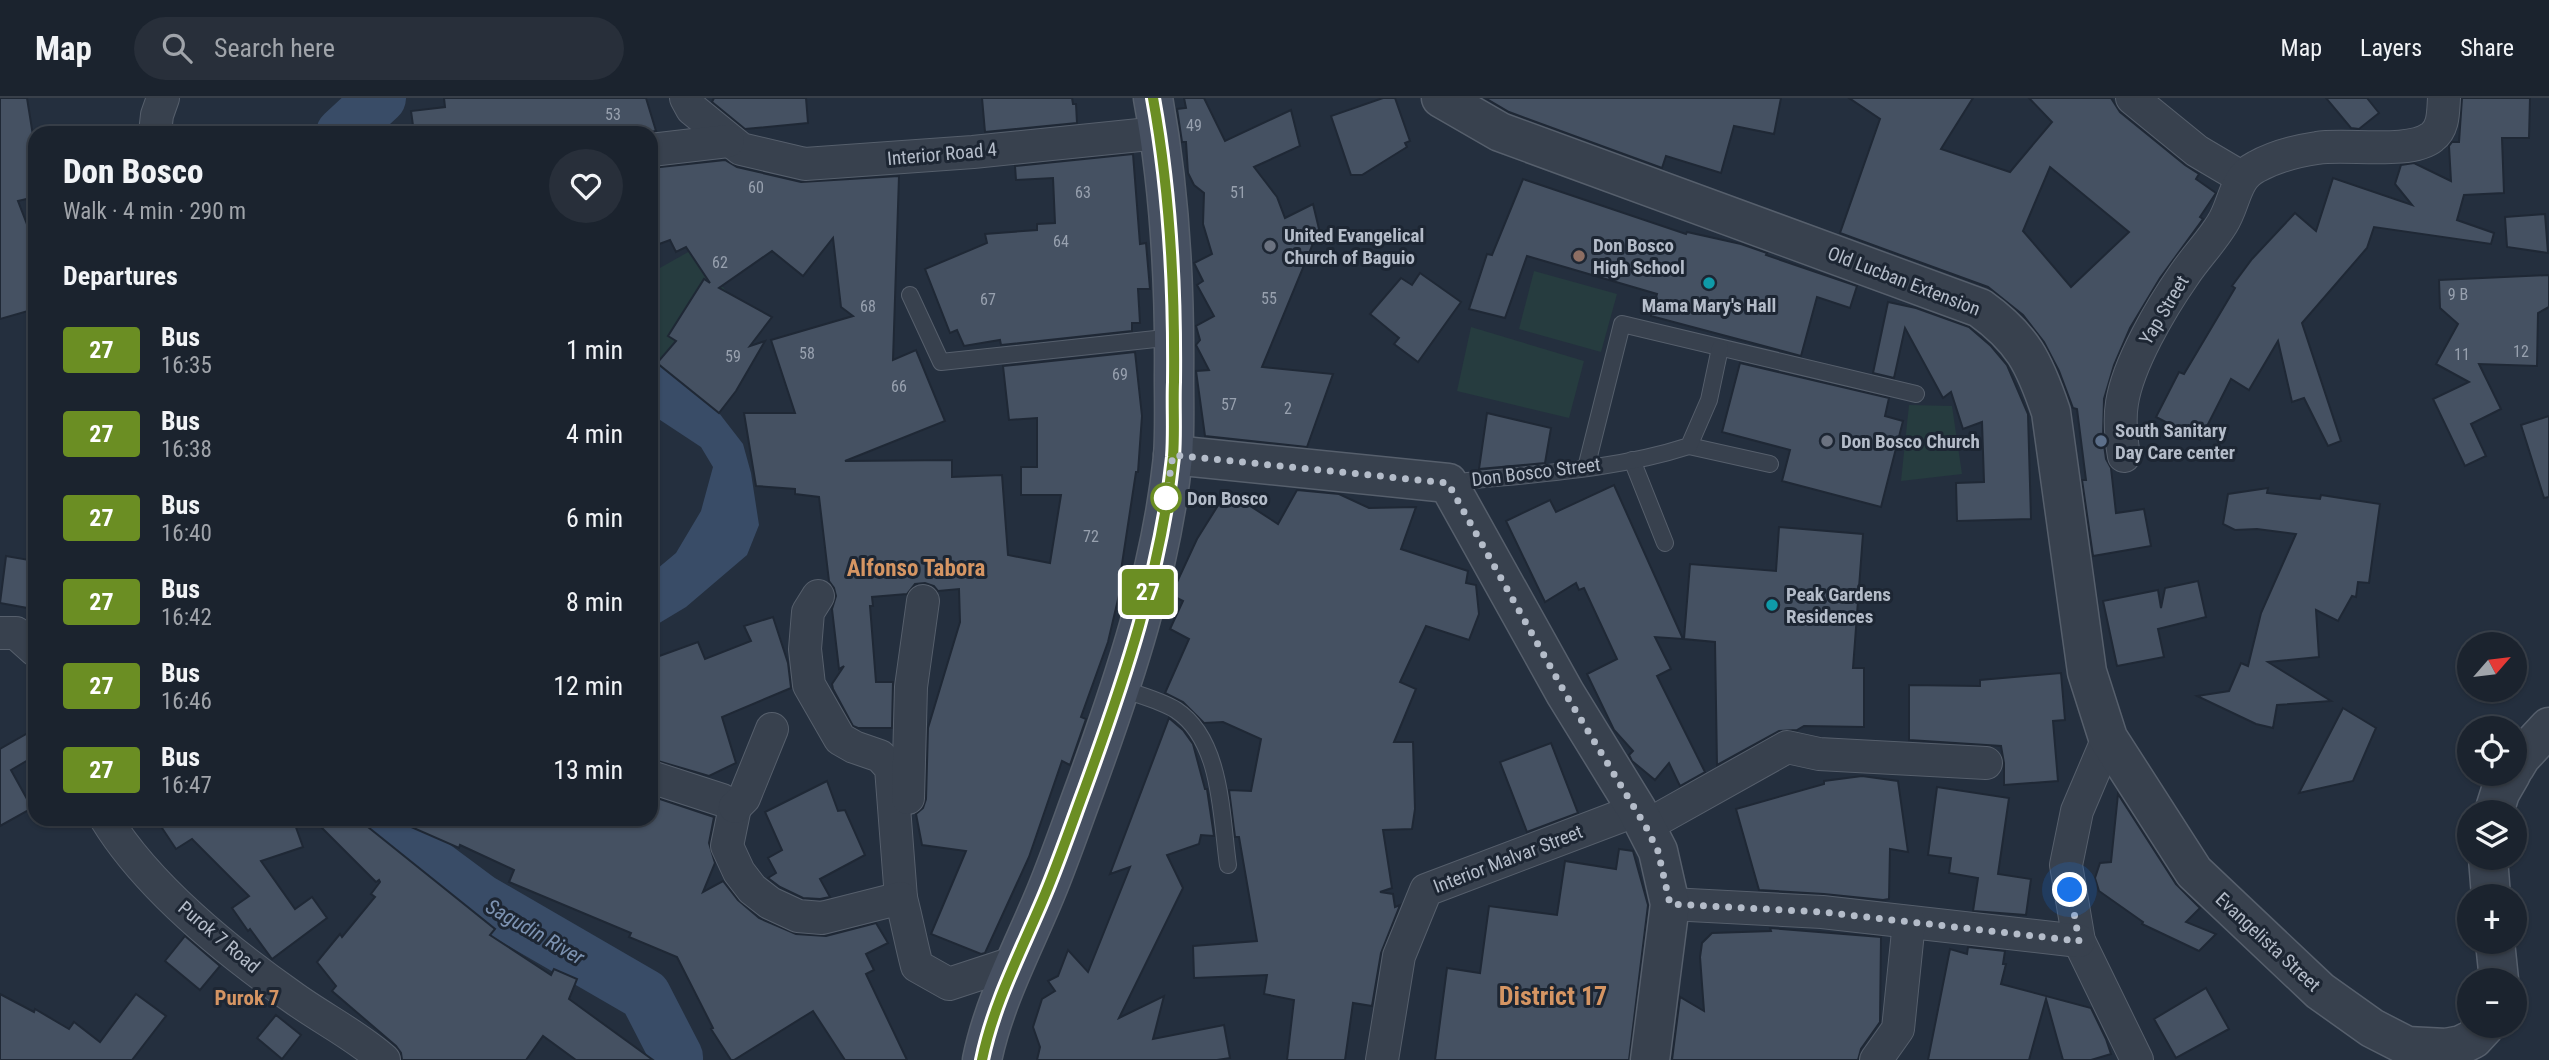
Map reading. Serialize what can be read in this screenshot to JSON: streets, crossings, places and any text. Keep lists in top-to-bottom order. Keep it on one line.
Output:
{"streets":{"street":["Interior Road 4","Old Lucban Extension","Yap Street","Don Bosco Street","Interior Malvar Street","Purok 7 Road","Evangelista Street"]},"crossings":[["Old Lucban Extension","Evangelista Street"]],"districts":["Alfonso Tabora","District 17","Purok 7"],"water":["Sagudin River"],"places":["United Evangelical Church of Baguio","Don Bosco High School","Mama Mary's Hall","Don Bosco Church","South Sanitary Day Care center","Don Bosco","Peak Gardens Residences"],"lines":["bus line 27"],"house_numbers":["53","49","60","63","51","64","62","9 B","55","67","68","12","58","11","59","69","66","57","2","72"],"north":"top right","page":{"header":"Map","search":"Search here","nav":["Map","Layers","Share"],"on_map":"27","heading":[["Don Bosco","Walk · 4 min · 290 m"],"Departures"],"list":[{"mark":"27","name":"Bus","note":"16:35","value":"1 min"},{"mark":"27","name":"Bus","note":"16:38","value":"4 min"},{"mark":"27","name":"Bus","note":"16:40","value":"6 min"},{"mark":"27","name":"Bus","note":"16:42","value":"8 min"},{"mark":"27","name":"Bus","note":"16:46","value":"12 min"},{"mark":"27","name":"Bus","note":"16:47","value":"13 min"}],"map_buttons":["+","−"]}}
